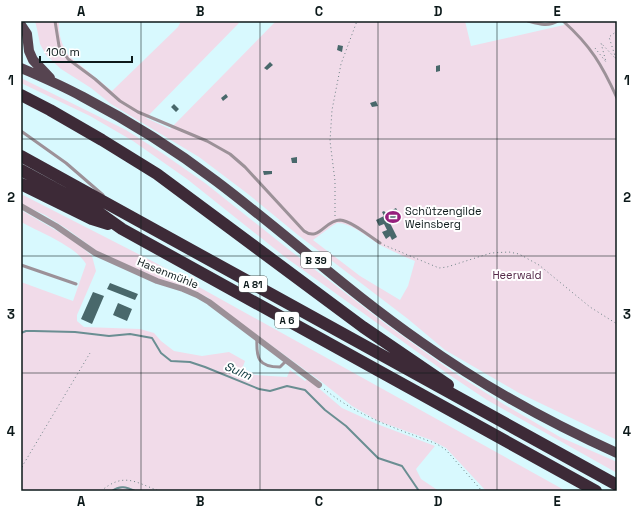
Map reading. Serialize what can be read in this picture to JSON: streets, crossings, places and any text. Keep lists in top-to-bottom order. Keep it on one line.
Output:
{"streets":{"highway":["A 81","A 6"],"main road":["B 39"],"street":["Hasenmühle"]},"water":["Sulm"],"parks":["Heerwald"],"places":{"sports":["Schützengilde Weinsberg"]},"scale_bar":"100 m","grid":{"columns":["A","B","C","D","E"],"rows":["1","2","3","4"]}}
